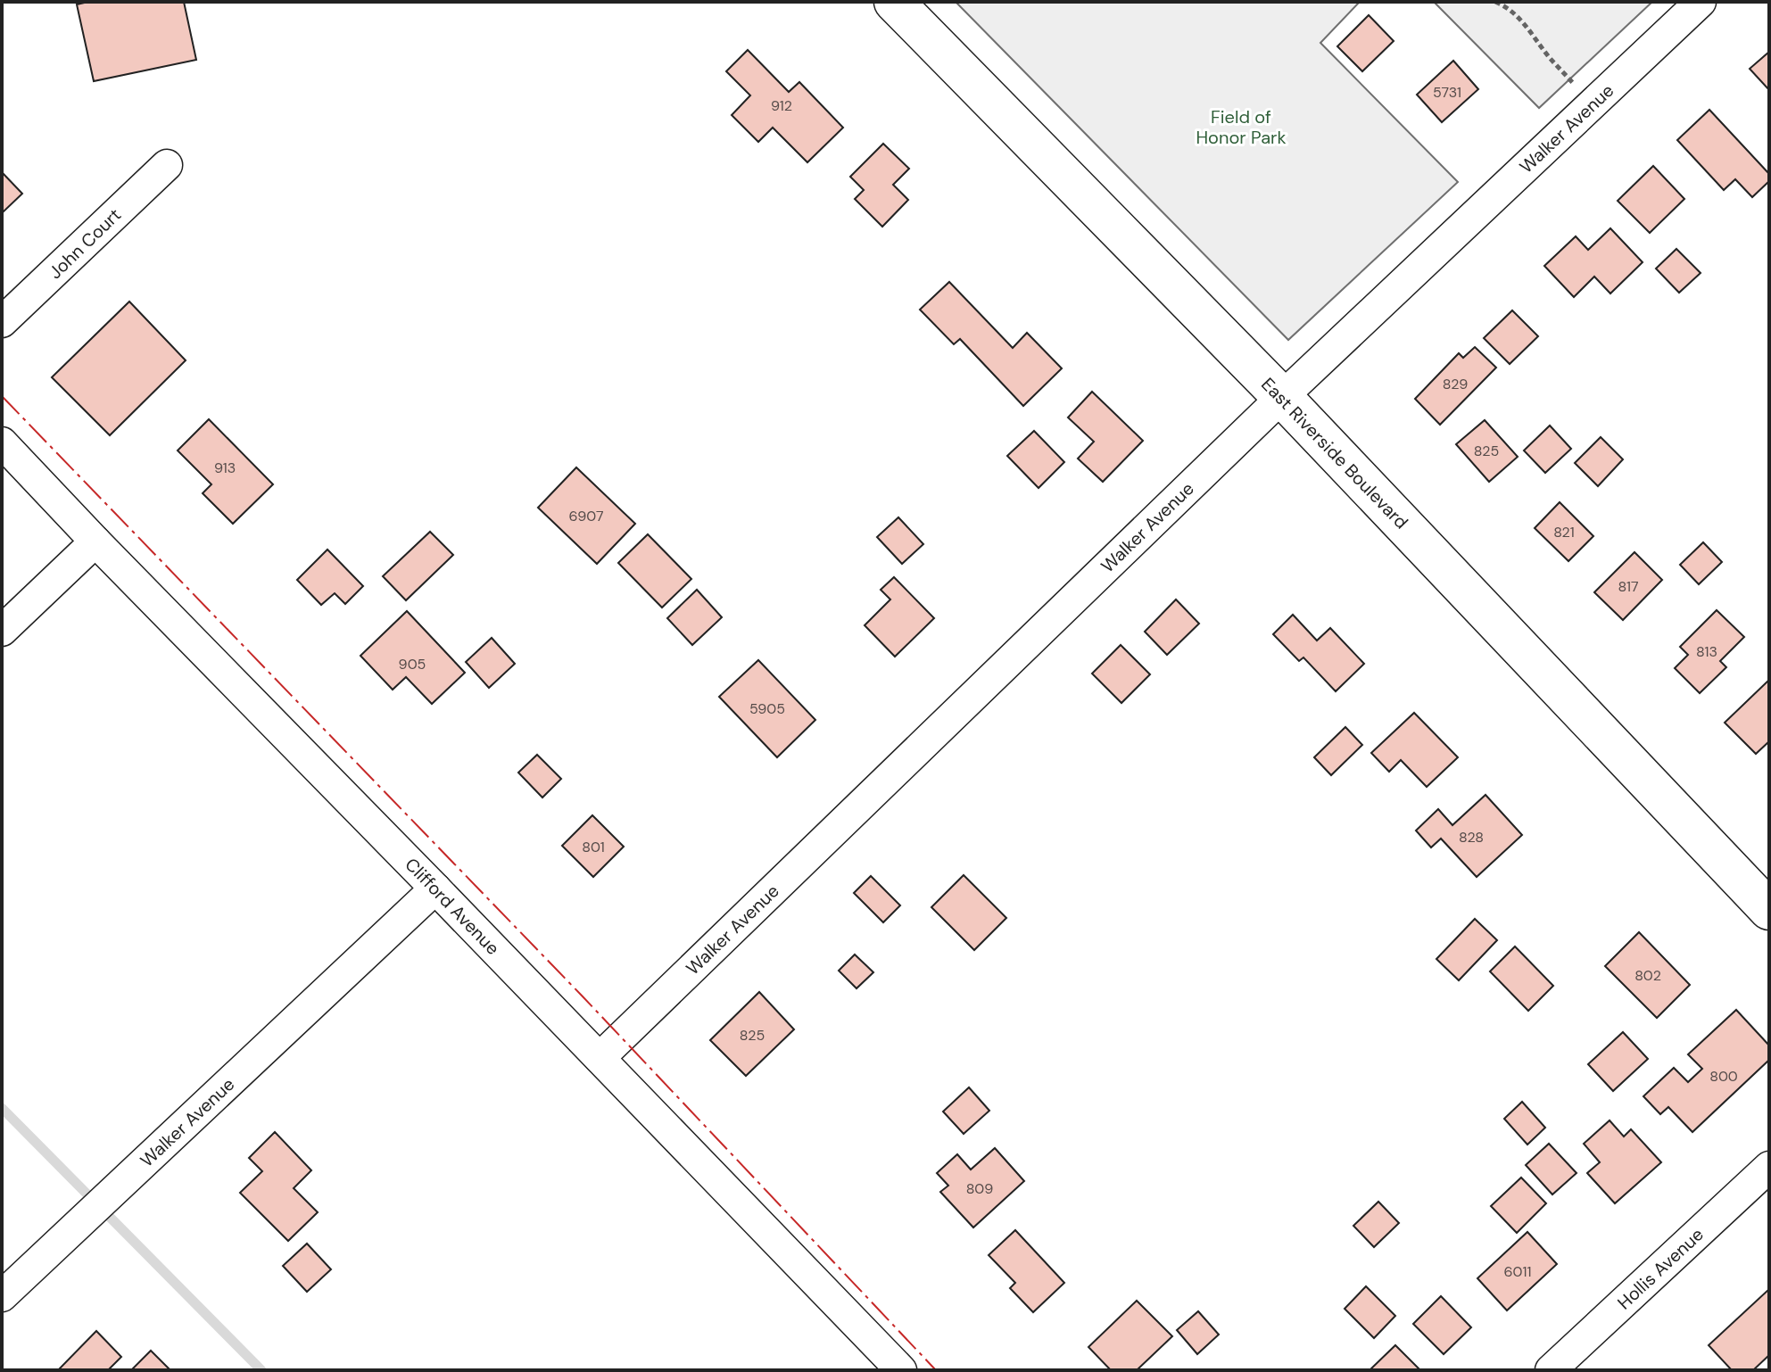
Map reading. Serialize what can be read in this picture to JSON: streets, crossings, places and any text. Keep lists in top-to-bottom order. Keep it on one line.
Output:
{"streets":{"main road":["East Riverside Boulevard"],"street":["Walker Avenue","John Court","Clifford Avenue","Hollis Avenue"]},"crossings":[["Walker Avenue","East Riverside Boulevard"],["Walker Avenue","Clifford Avenue"]],"parks":["Field of Honor Park"],"house_numbers":["5731","912","829","825","913","6907","821","817","813","905","5905","828","801","802","825","800","809","6011"]}
